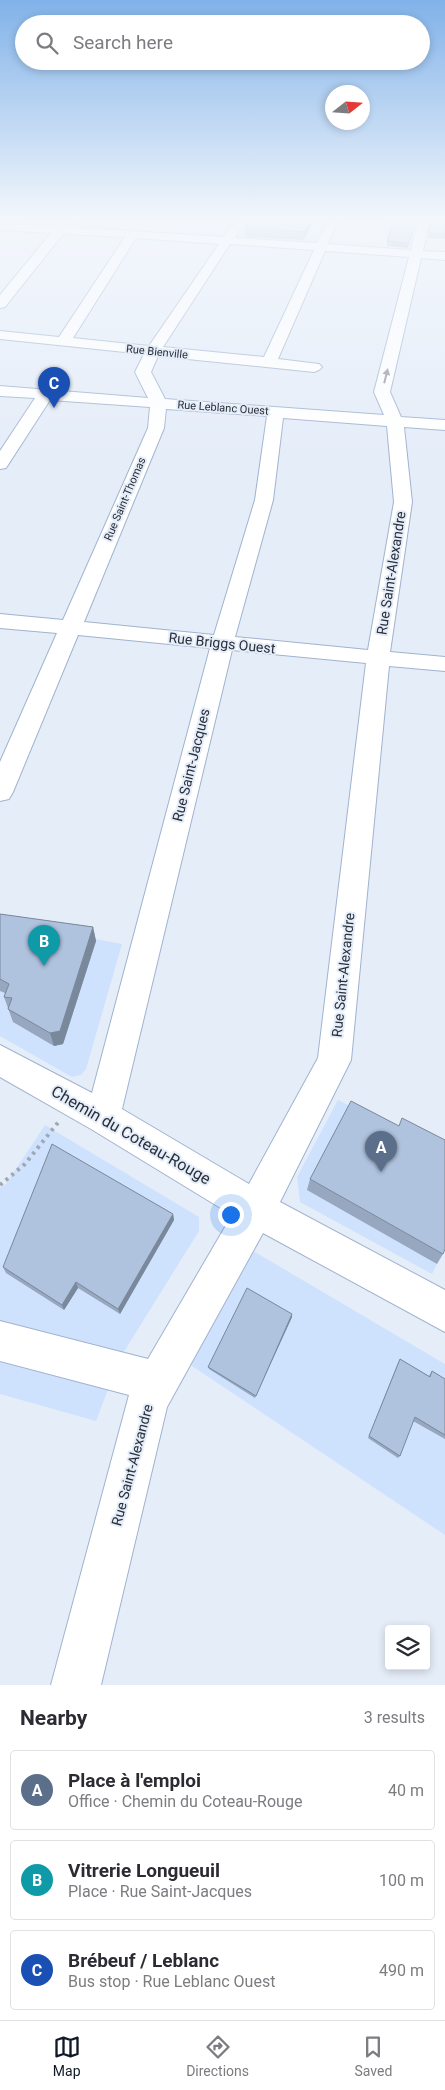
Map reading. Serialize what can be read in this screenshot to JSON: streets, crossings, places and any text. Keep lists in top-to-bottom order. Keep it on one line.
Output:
{"streets":{"street":["Rue Bienville","Rue Leblanc Ouest","Rue Saint-Thomas","Rue Saint-Alexandre","Rue Briggs Ouest","Rue Saint-Jacques","Chemin du Coteau-Rouge"]},"crossings":[["Rue Leblanc Ouest","Rue Saint-Thomas"],["Rue Leblanc Ouest","Rue Saint-Alexandre"],["Rue Leblanc Ouest","Rue Saint-Jacques"],["Rue Saint-Thomas","Rue Briggs Ouest"],["Rue Saint-Alexandre","Rue Briggs Ouest"],["Rue Saint-Alexandre","Chemin du Coteau-Rouge"],["Rue Briggs Ouest","Rue Saint-Jacques"],["Rue Saint-Jacques","Chemin du Coteau-Rouge"]],"north":"right","page":{"search":"Search here","pins":["C","B","A"],"heading":["Nearby","3 results"],"list":[{"mark":"A","name":"Place à l'emploi","note":"Office · Chemin du Coteau-Rouge","value":"40 m"},{"mark":"B","name":"Vitrerie Longueuil","note":"Place · Rue Saint-Jacques","value":"100 m"},{"mark":"C","name":"Brébeuf / Leblanc","note":"Bus stop · Rue Leblanc Ouest","value":"490 m"}],"nav":["Map","Directions","Saved"]}}
